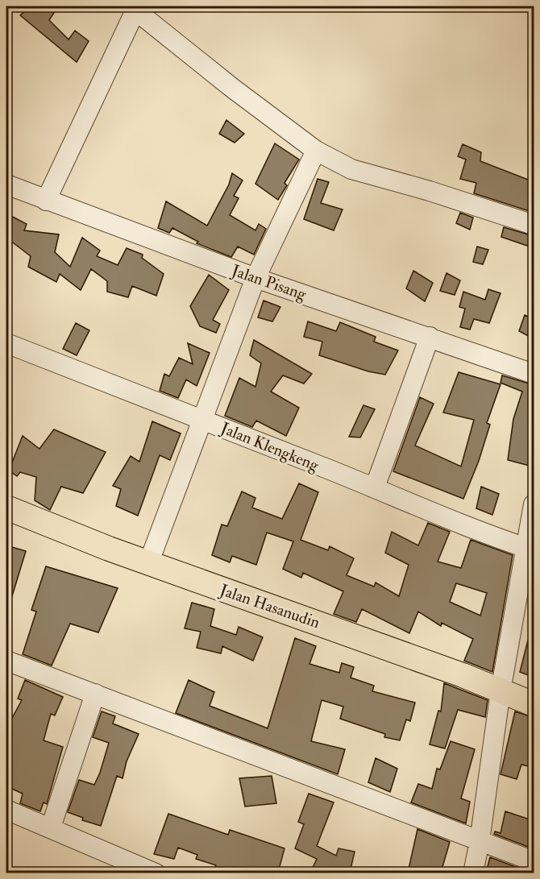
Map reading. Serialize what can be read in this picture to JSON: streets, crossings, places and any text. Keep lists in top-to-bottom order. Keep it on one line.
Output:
{"streets":{"main road":["Jalan Hasanudin"],"street":["Jalan Pisang","Jalan Klengkeng"]}}
